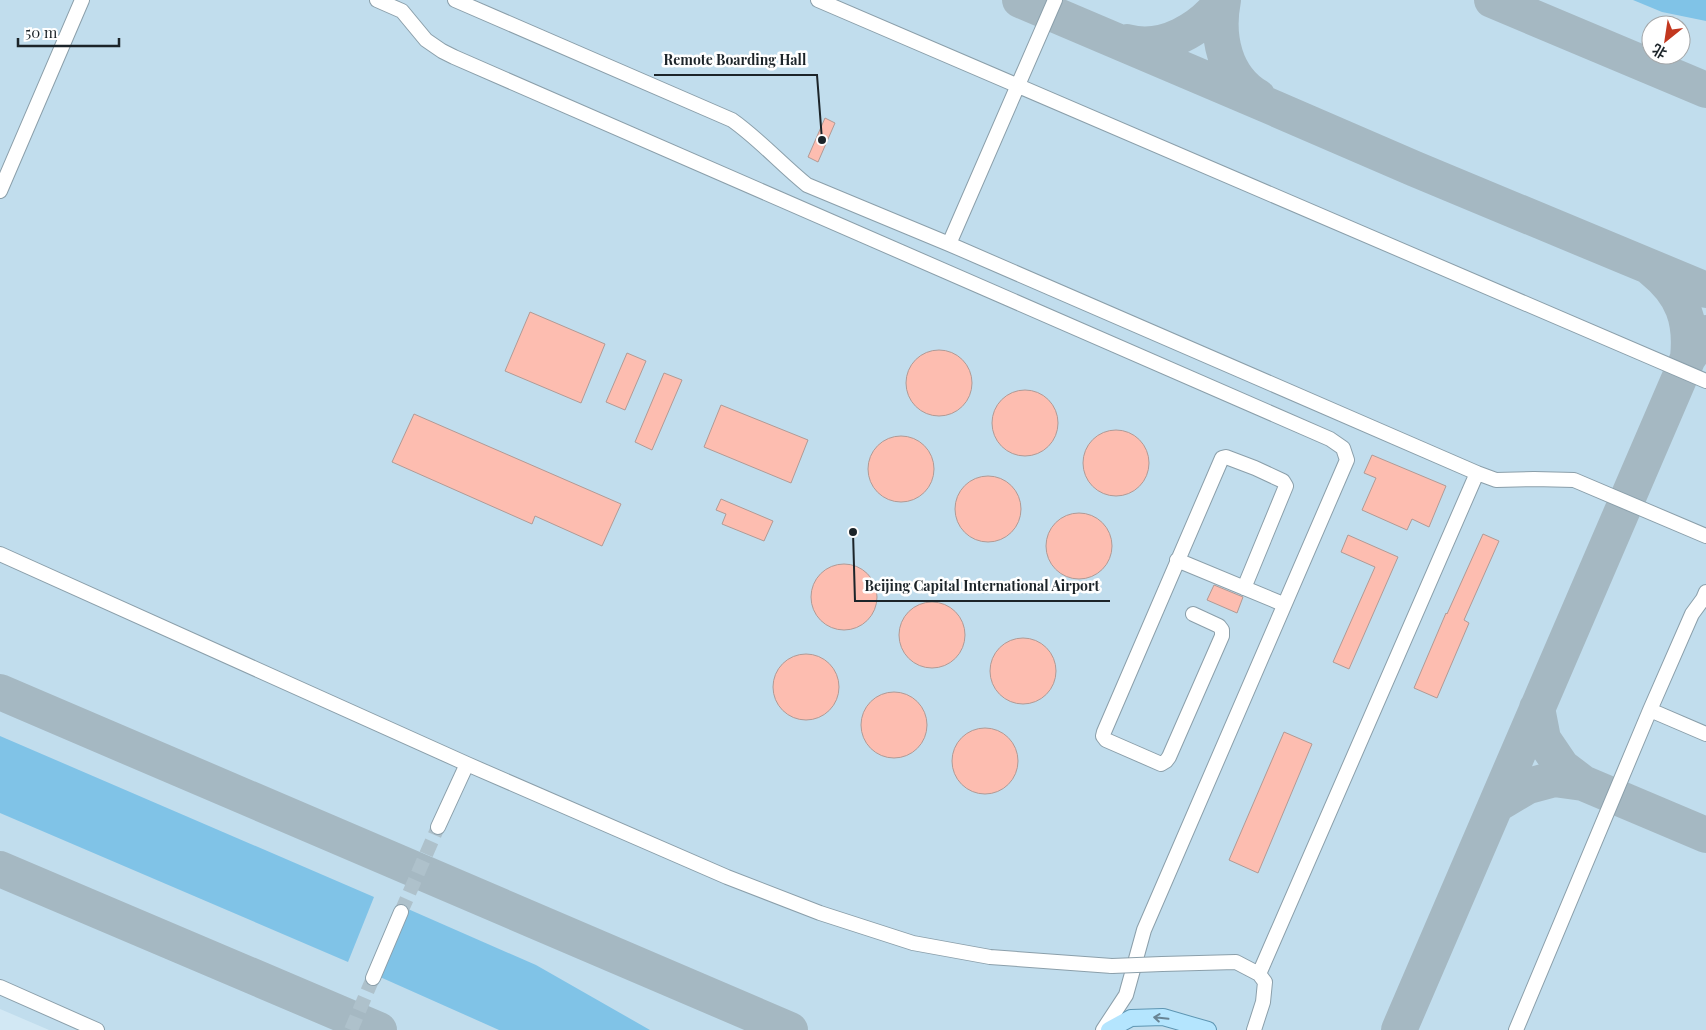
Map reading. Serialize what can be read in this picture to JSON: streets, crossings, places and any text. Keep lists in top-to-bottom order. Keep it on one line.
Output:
{"places":["Remote Boarding Hall","Beijing Capital International Airport"],"scale_bar":"50 m","north":"bottom left"}
